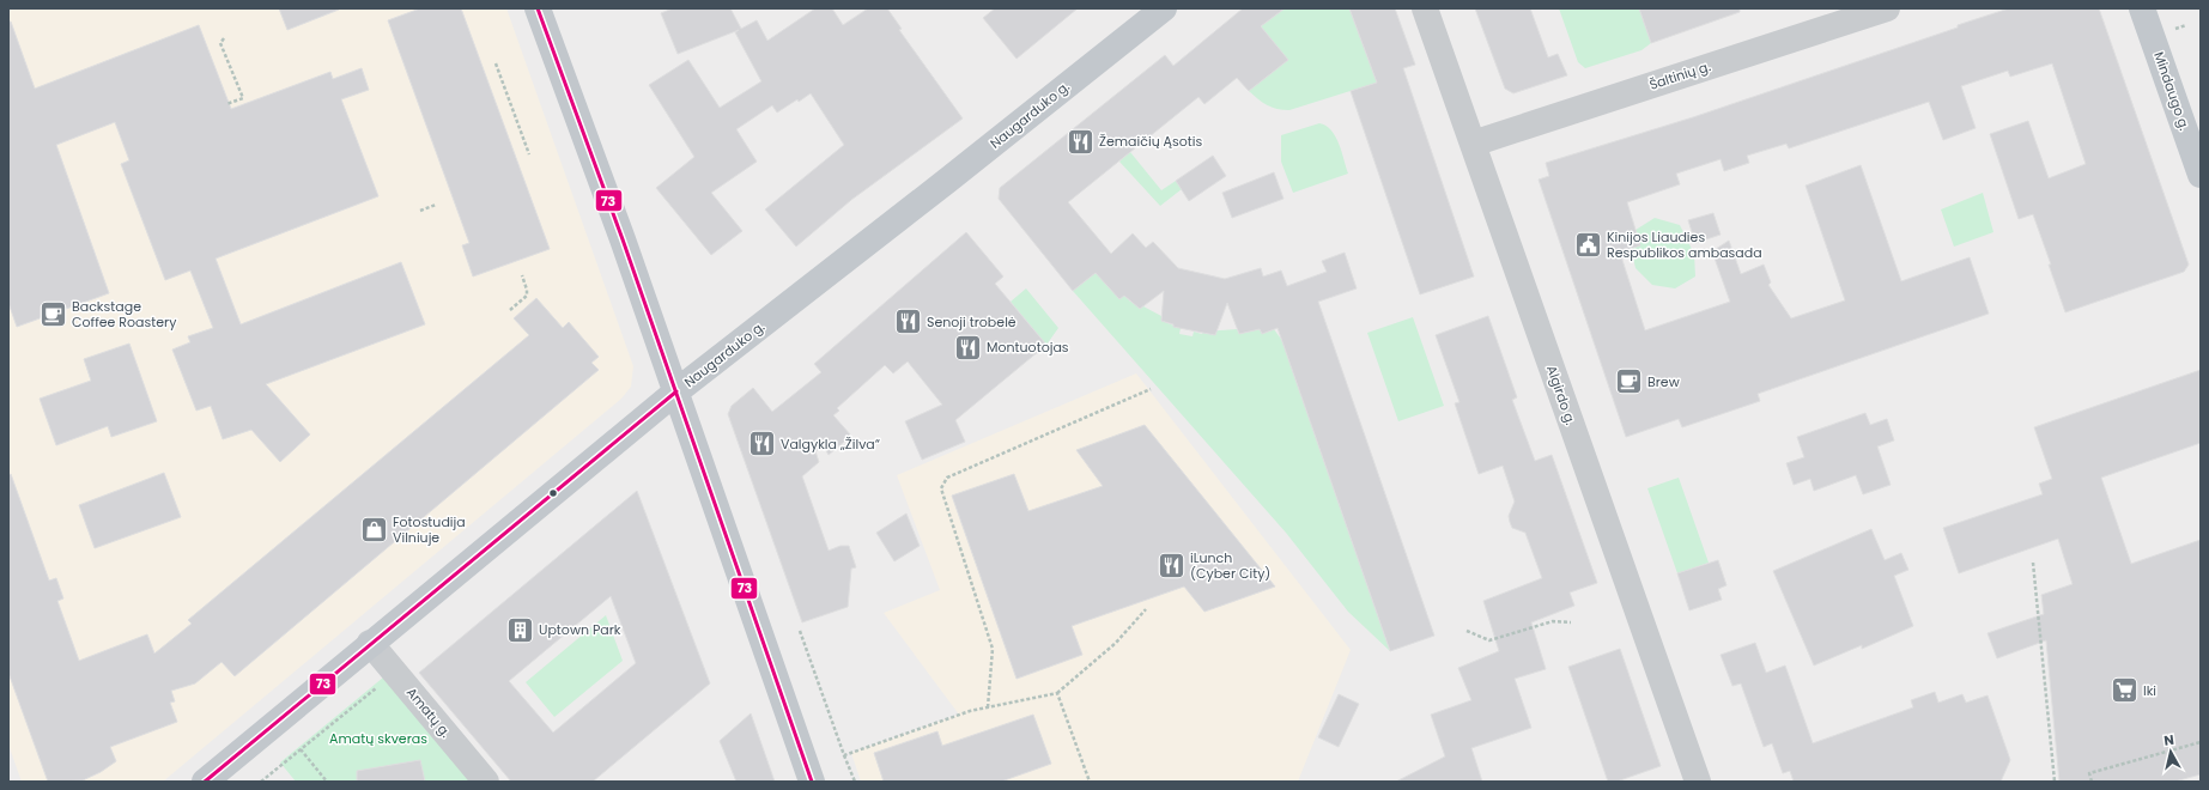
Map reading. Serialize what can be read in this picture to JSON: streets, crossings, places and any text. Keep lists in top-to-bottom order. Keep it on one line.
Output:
{"streets":{"main road":["Mindaugo g.","Naugarduko g."],"street":["Šaltinių g.","Algirdo g.","Amatų g."]},"crossings":[["Šaltinių g.","Algirdo g."],["Naugarduko g.","Amatų g."]],"parks":["Amatų skveras"],"places":{"restaurant":["Žemaičių Ąsotis","Senoji trobelė","Montuotojas","Valgykla „Žilva“","iLunch (Cyber City)"],"public building":["Kinijos Liaudies Respublikos ambasada"],"cafe":["Backstage Coffee Roastery","Brew"],"shop":["Fotostudija Vilniuje"],"building":["Uptown Park"],"supermarket":["Iki"]},"lines":["transit line 73"],"north":"top"}
